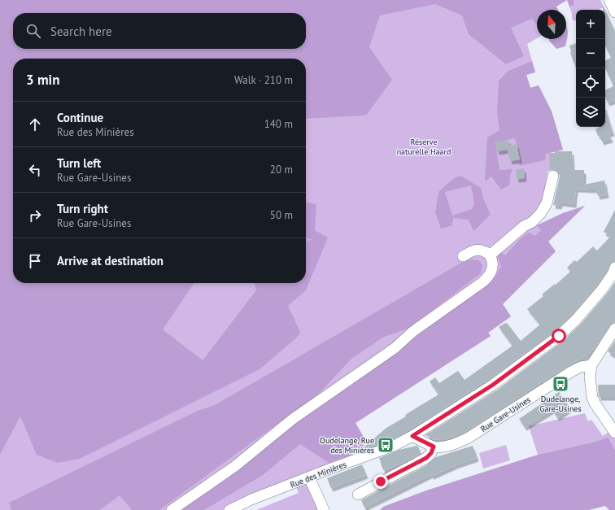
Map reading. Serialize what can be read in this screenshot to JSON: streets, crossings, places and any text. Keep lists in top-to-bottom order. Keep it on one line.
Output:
{"streets":{"street":["Rue Gare-Usines","Rue des Minières"]},"parks":["Réserve naturelle Haard"],"places":{"bus stop":["Dudelange, Gare-Usines","Dudelange, Rue des Minières"]},"north":"top","page":{"map_buttons":["+","−"],"search":"Search here","heading":["3 min","Walk · 210 m"],"list":[["Continue","Rue des Minières","140 m"],["Turn left","Rue Gare-Usines","20 m"],["Turn right","Rue Gare-Usines","50 m"],"Arrive at destination"]}}
